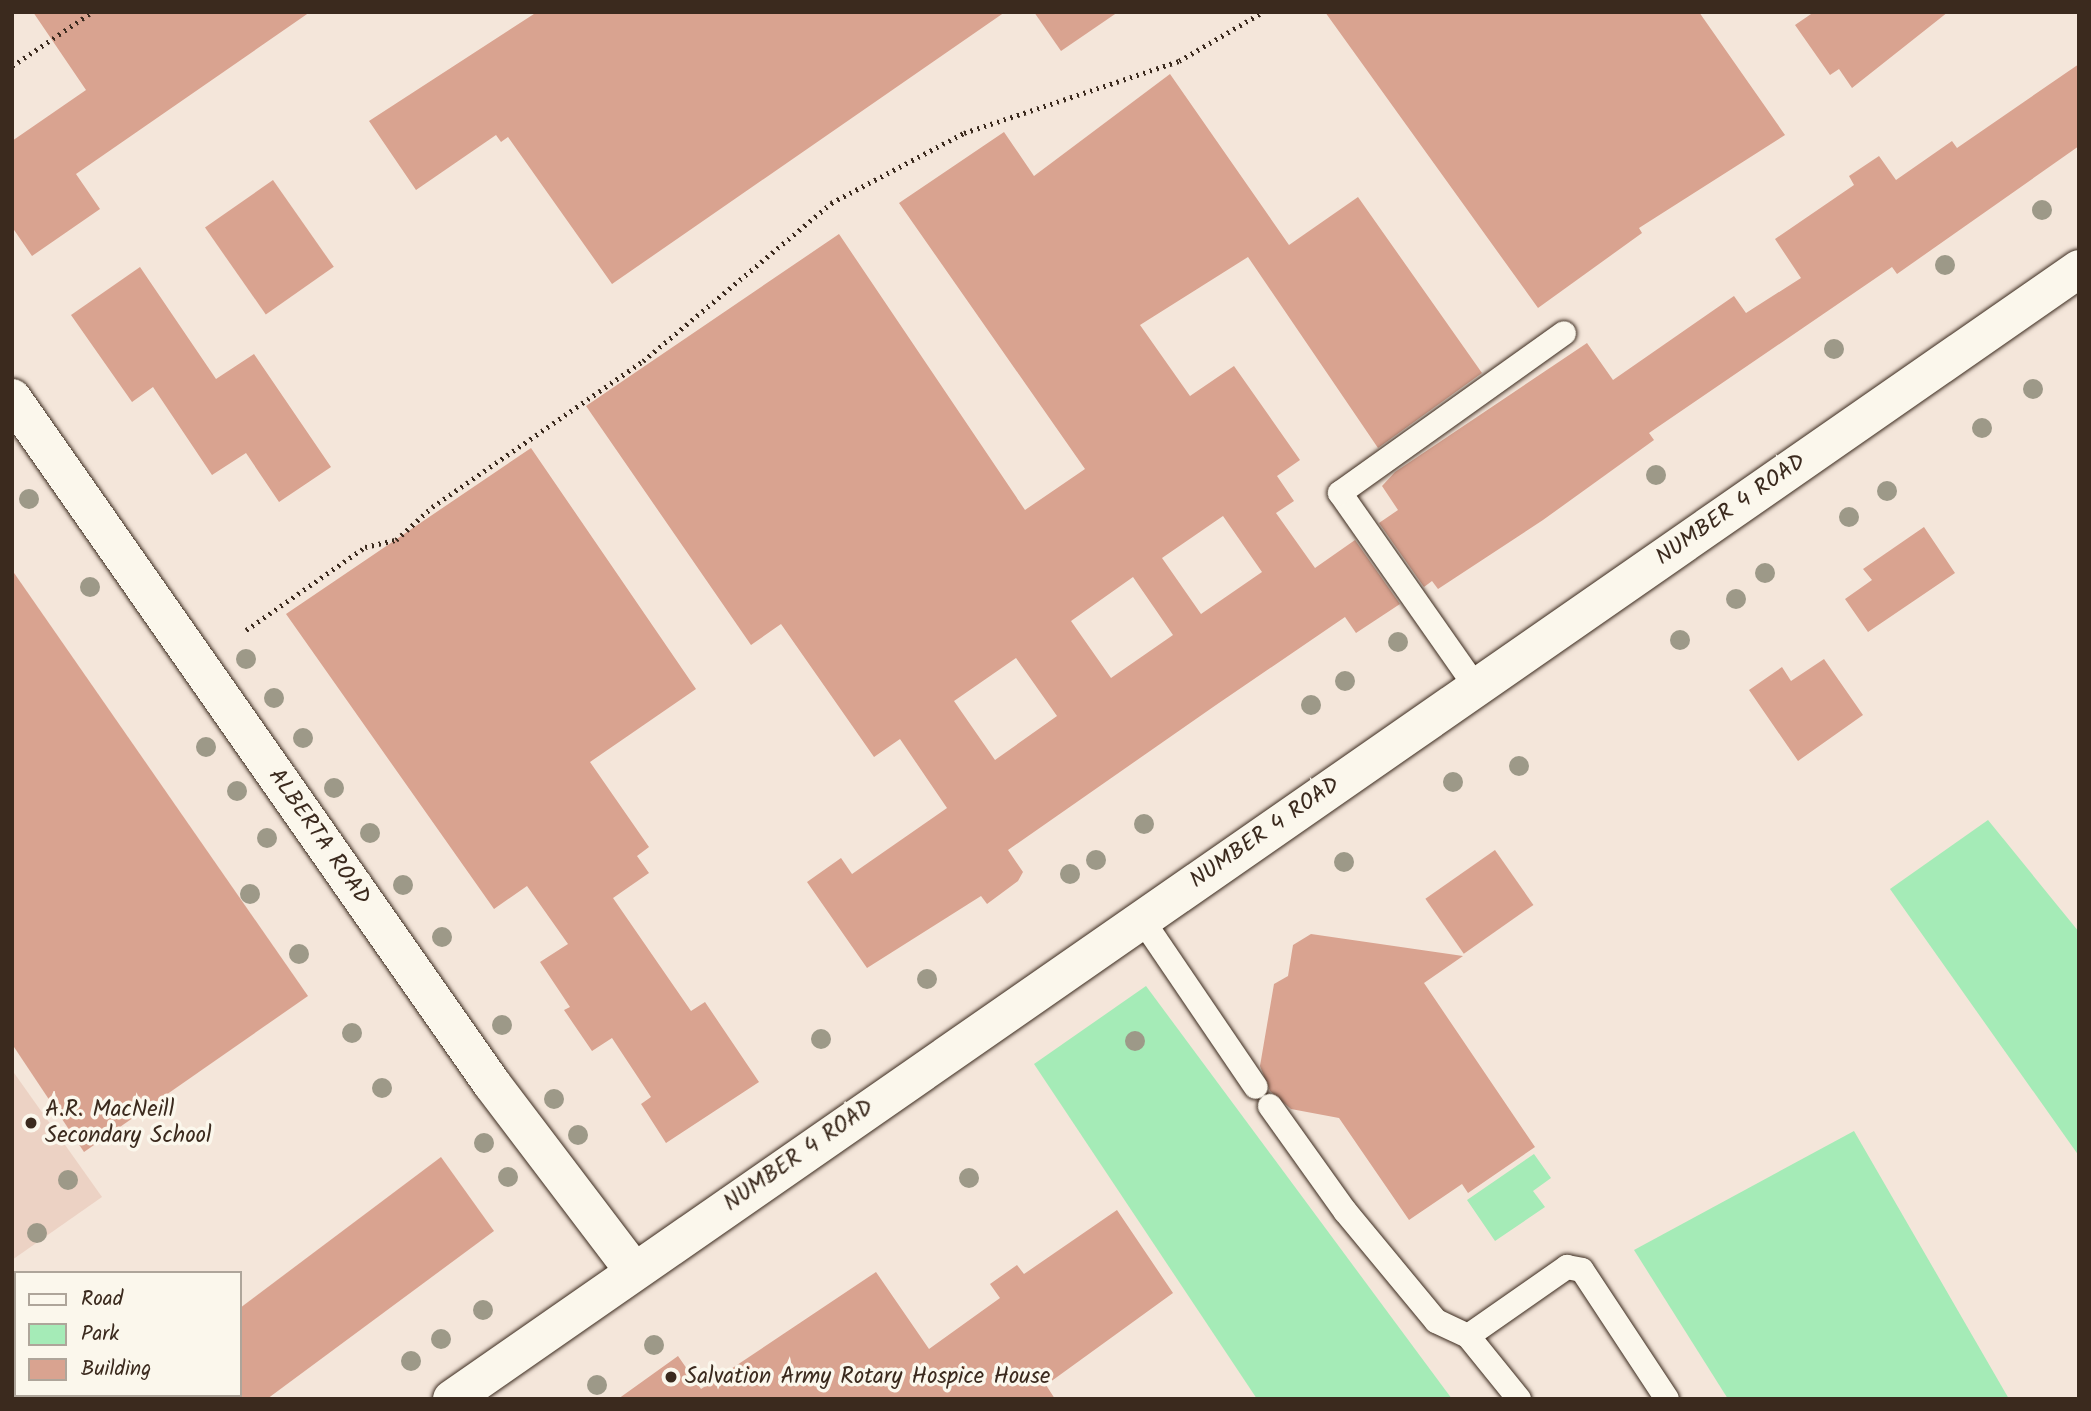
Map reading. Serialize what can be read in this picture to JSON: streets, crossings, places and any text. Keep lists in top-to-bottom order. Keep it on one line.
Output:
{"streets":{"main road":["NUMBER 4 ROAD","ALBERTA ROAD"]},"crossings":[["NUMBER 4 ROAD","ALBERTA ROAD"]],"places":["A.R. MacNeill Secondary School","Salvation Army Rotary Hospice House"],"legend":["Road","Park","Building"]}
